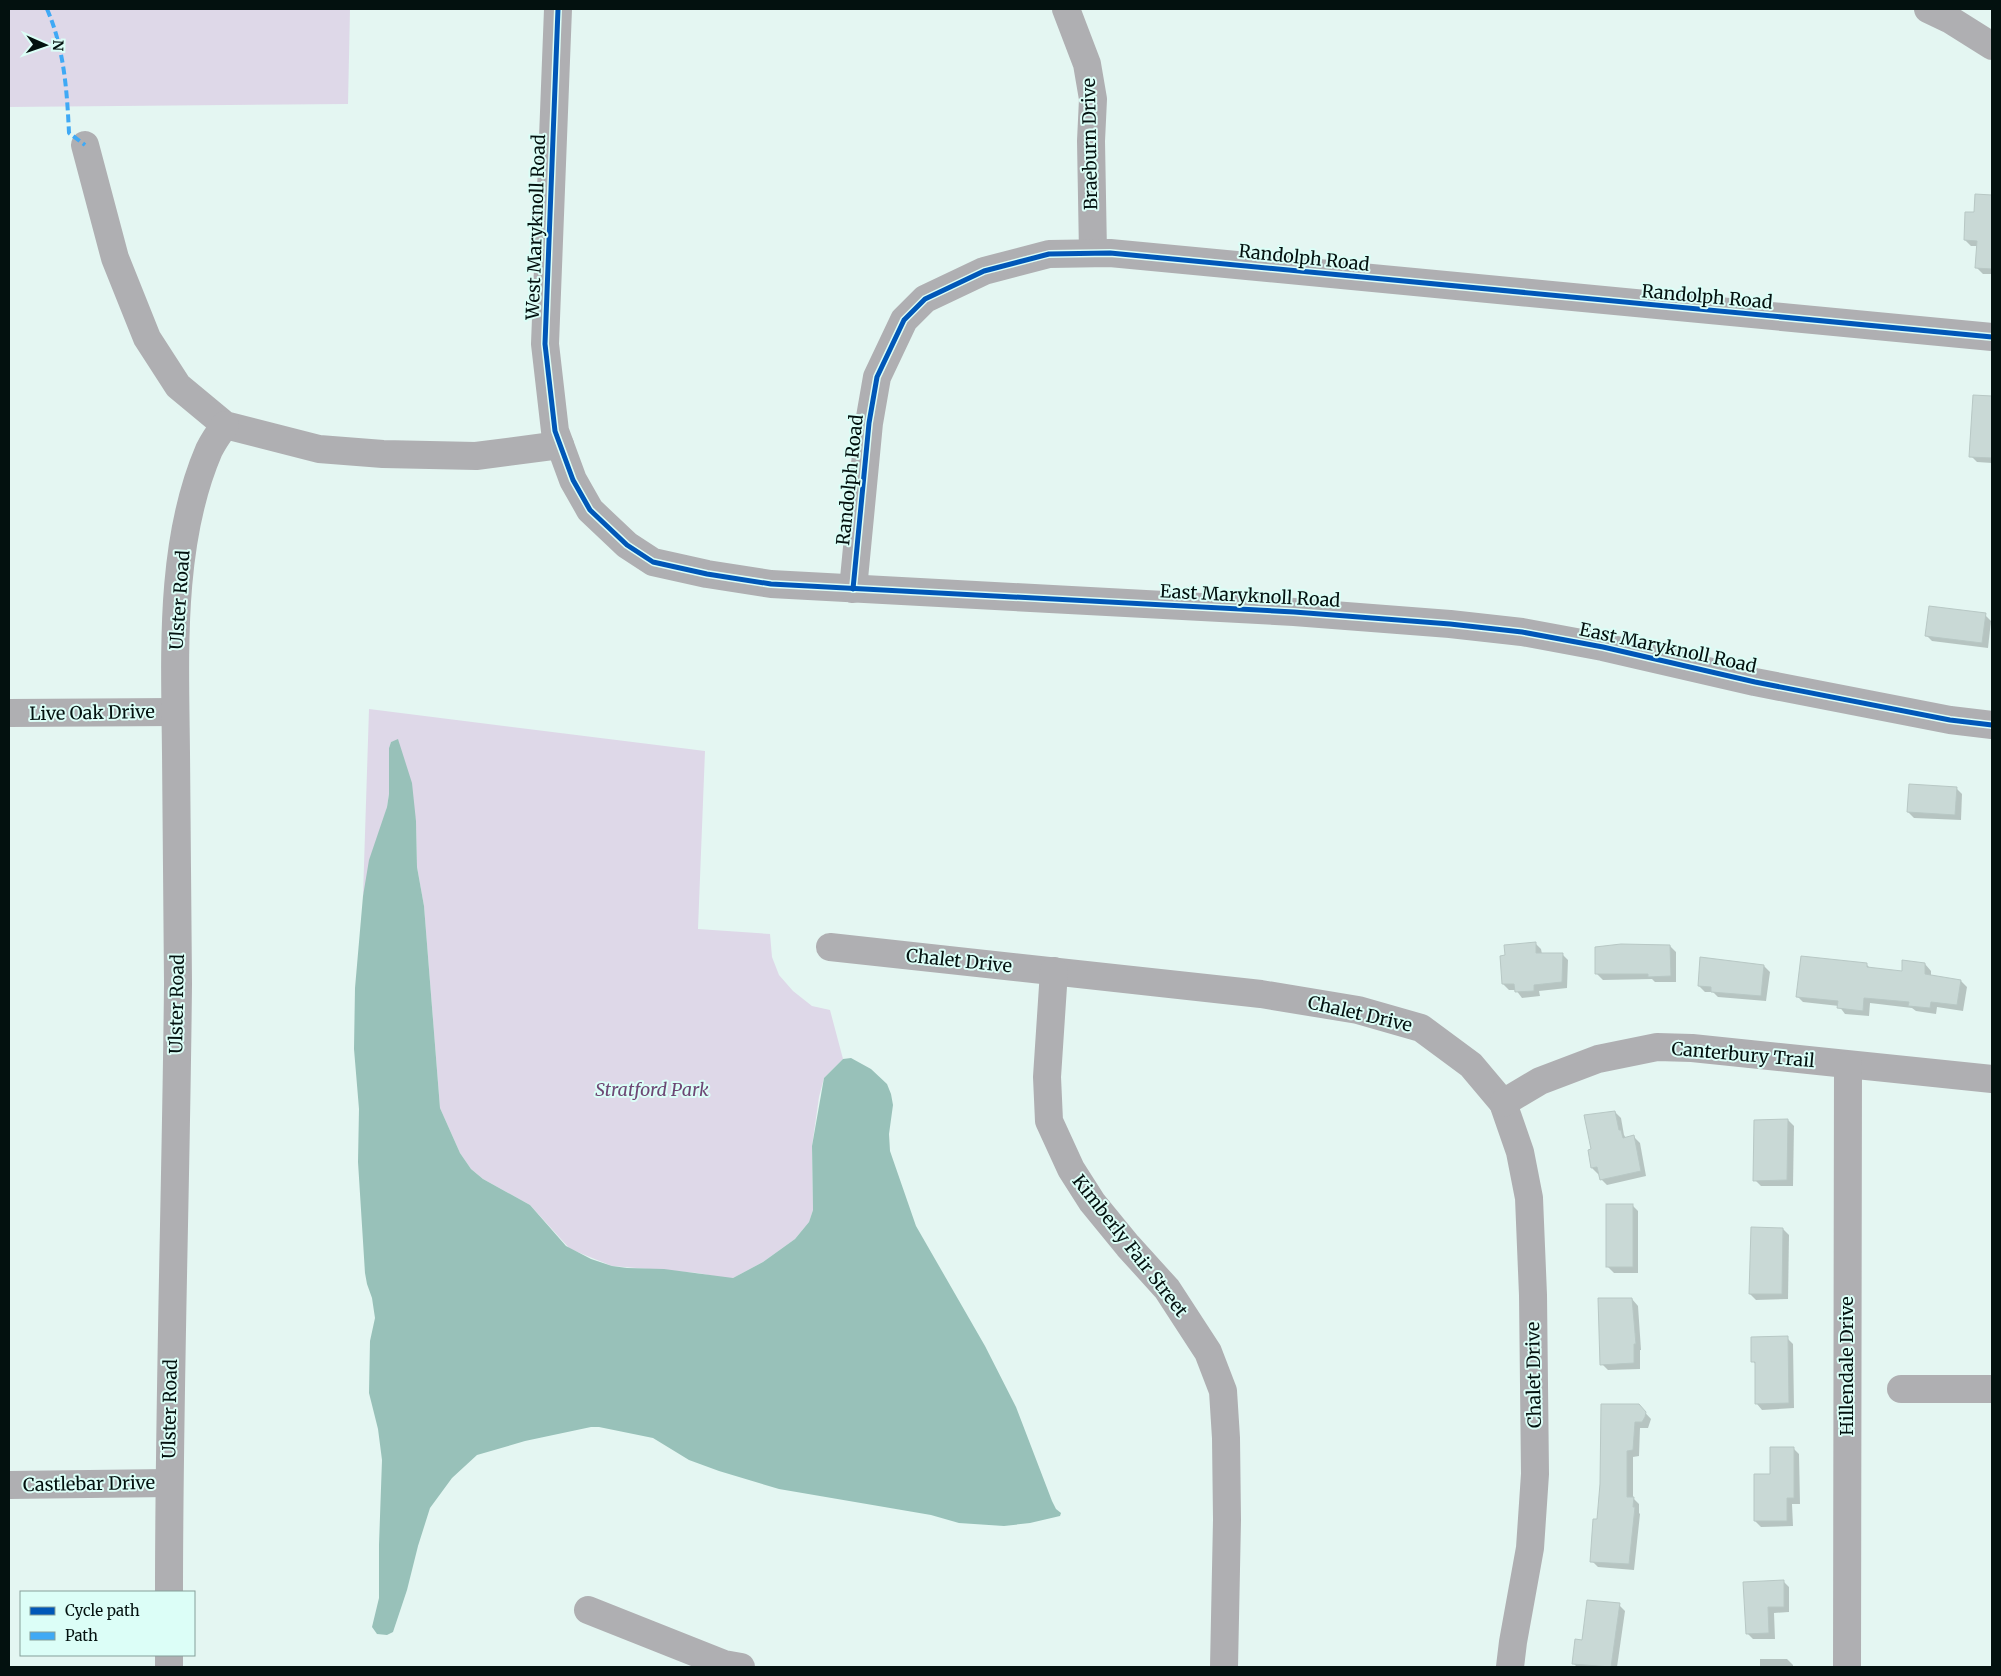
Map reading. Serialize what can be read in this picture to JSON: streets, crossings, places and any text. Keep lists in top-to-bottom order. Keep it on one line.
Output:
{"streets":{"street":["Braeburn Drive","West Maryknoll Road","Randolph Road","East Maryknoll Road","Ulster Road","Live Oak Drive","Chalet Drive","Canterbury Trail","Kimberly Fair Street","Hillendale Drive","Castlebar Drive"]},"crossings":[["Braeburn Drive","Randolph Road"],["West Maryknoll Road","East Maryknoll Road"],["Randolph Road","East Maryknoll Road"],["Ulster Road","Live Oak Drive"],["Ulster Road","Castlebar Drive"],["Chalet Drive","Canterbury Trail"],["Chalet Drive","Kimberly Fair Street"],["Canterbury Trail","Hillendale Drive"]],"parks":["Stratford Park"],"legend":["Cycle path","Path"],"north":"right"}
